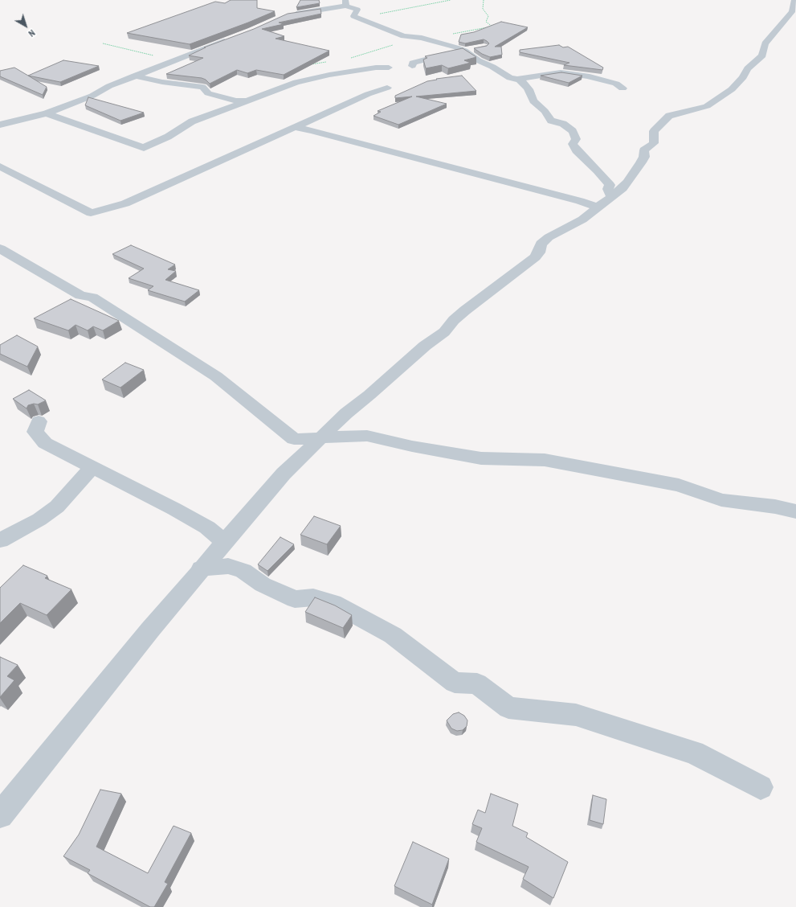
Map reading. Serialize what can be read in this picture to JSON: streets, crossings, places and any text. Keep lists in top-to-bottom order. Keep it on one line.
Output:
{"north":"bottom right"}
